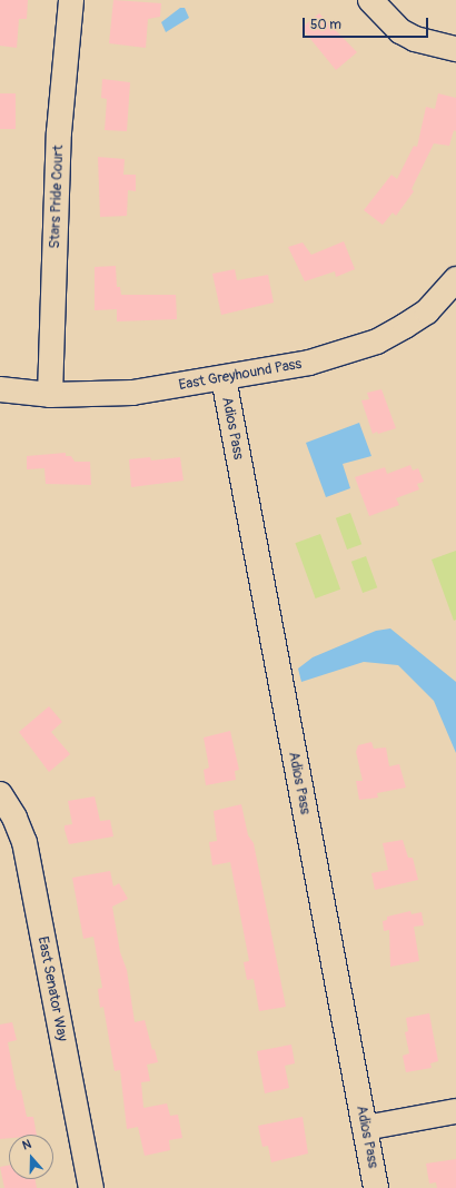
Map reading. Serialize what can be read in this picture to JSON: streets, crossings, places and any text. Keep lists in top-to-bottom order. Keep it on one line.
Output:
{"streets":{"street":["Stars Pride Court","East Greyhound Pass","Adios Pass","East Senator Way"]},"crossings":[["Stars Pride Court","East Greyhound Pass"],["East Greyhound Pass","Adios Pass"]],"scale_bar":"50 m","north":"top"}
